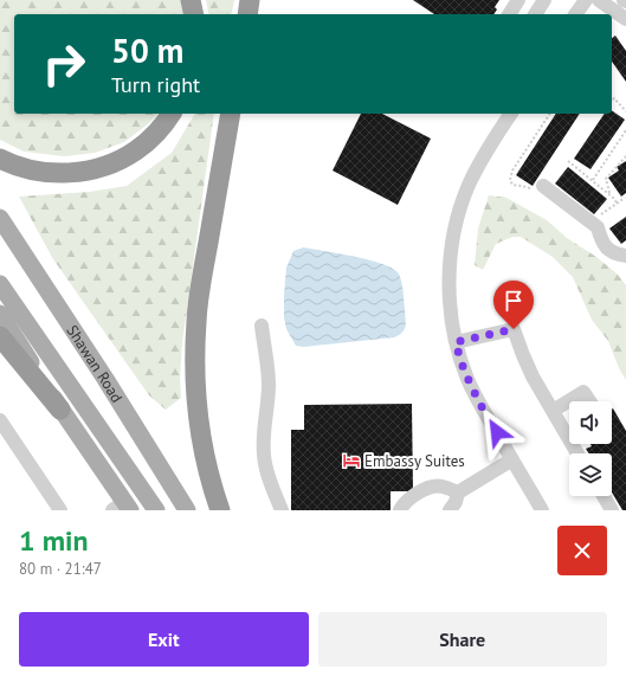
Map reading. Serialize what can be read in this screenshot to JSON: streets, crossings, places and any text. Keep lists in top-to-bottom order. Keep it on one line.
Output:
{"streets":{"main road":["Shawan Road"]},"places":{"hotel":["Embassy Suites"]},"page":{"turn":["50 m","Turn right"],"heading":["1 min","80 m · 21:47"],"buttons":["Exit","Share"]}}
